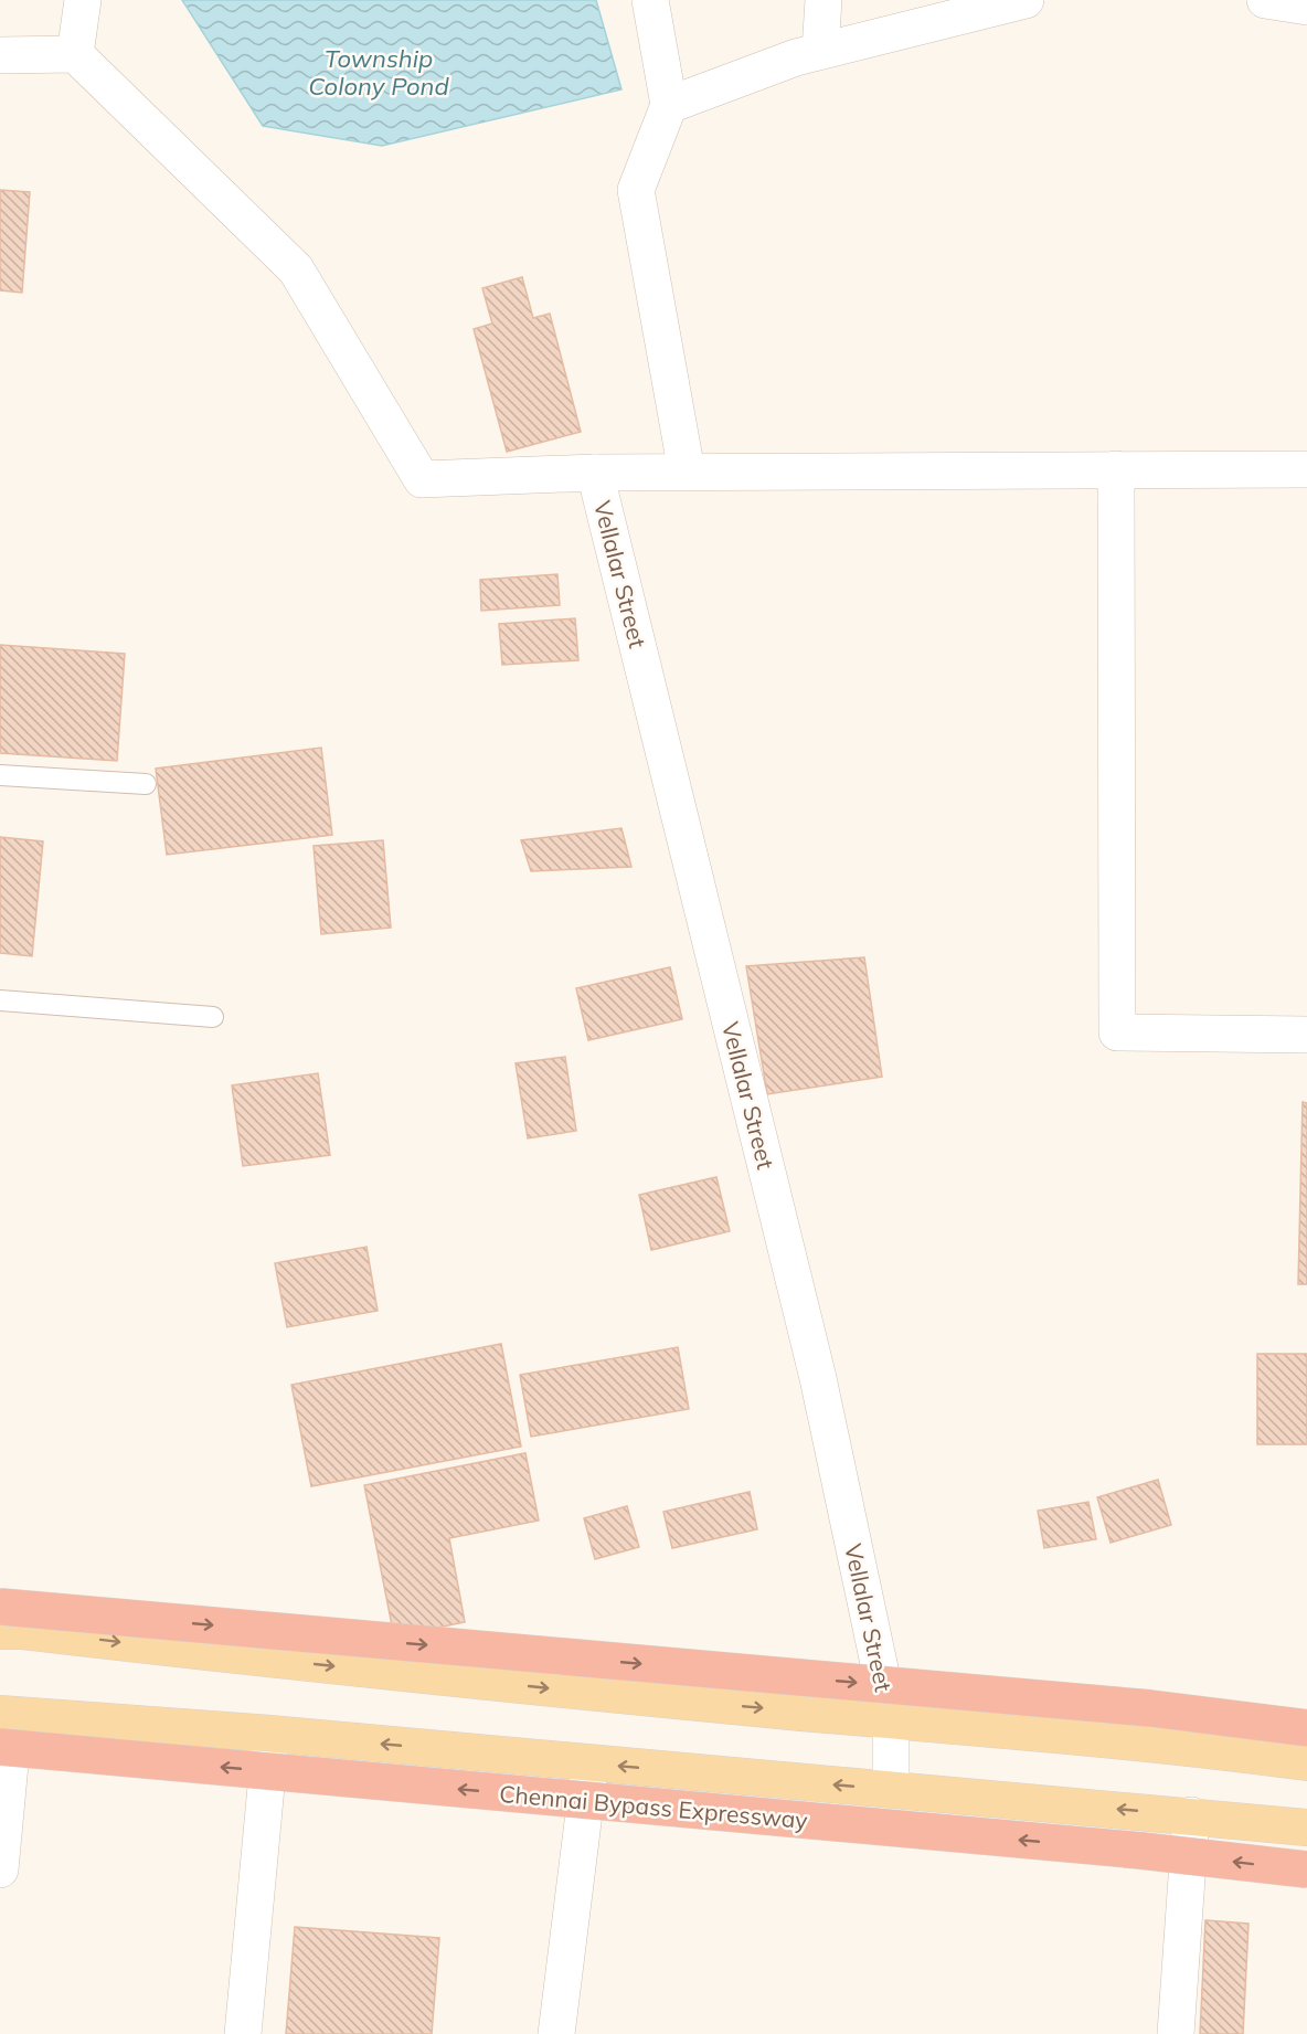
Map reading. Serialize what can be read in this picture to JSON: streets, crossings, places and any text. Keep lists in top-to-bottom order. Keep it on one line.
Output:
{"streets":{"highway":["Chennai Bypass Expressway"],"street":["Vellalar Street"]},"water":["Township Colony Pond"]}
